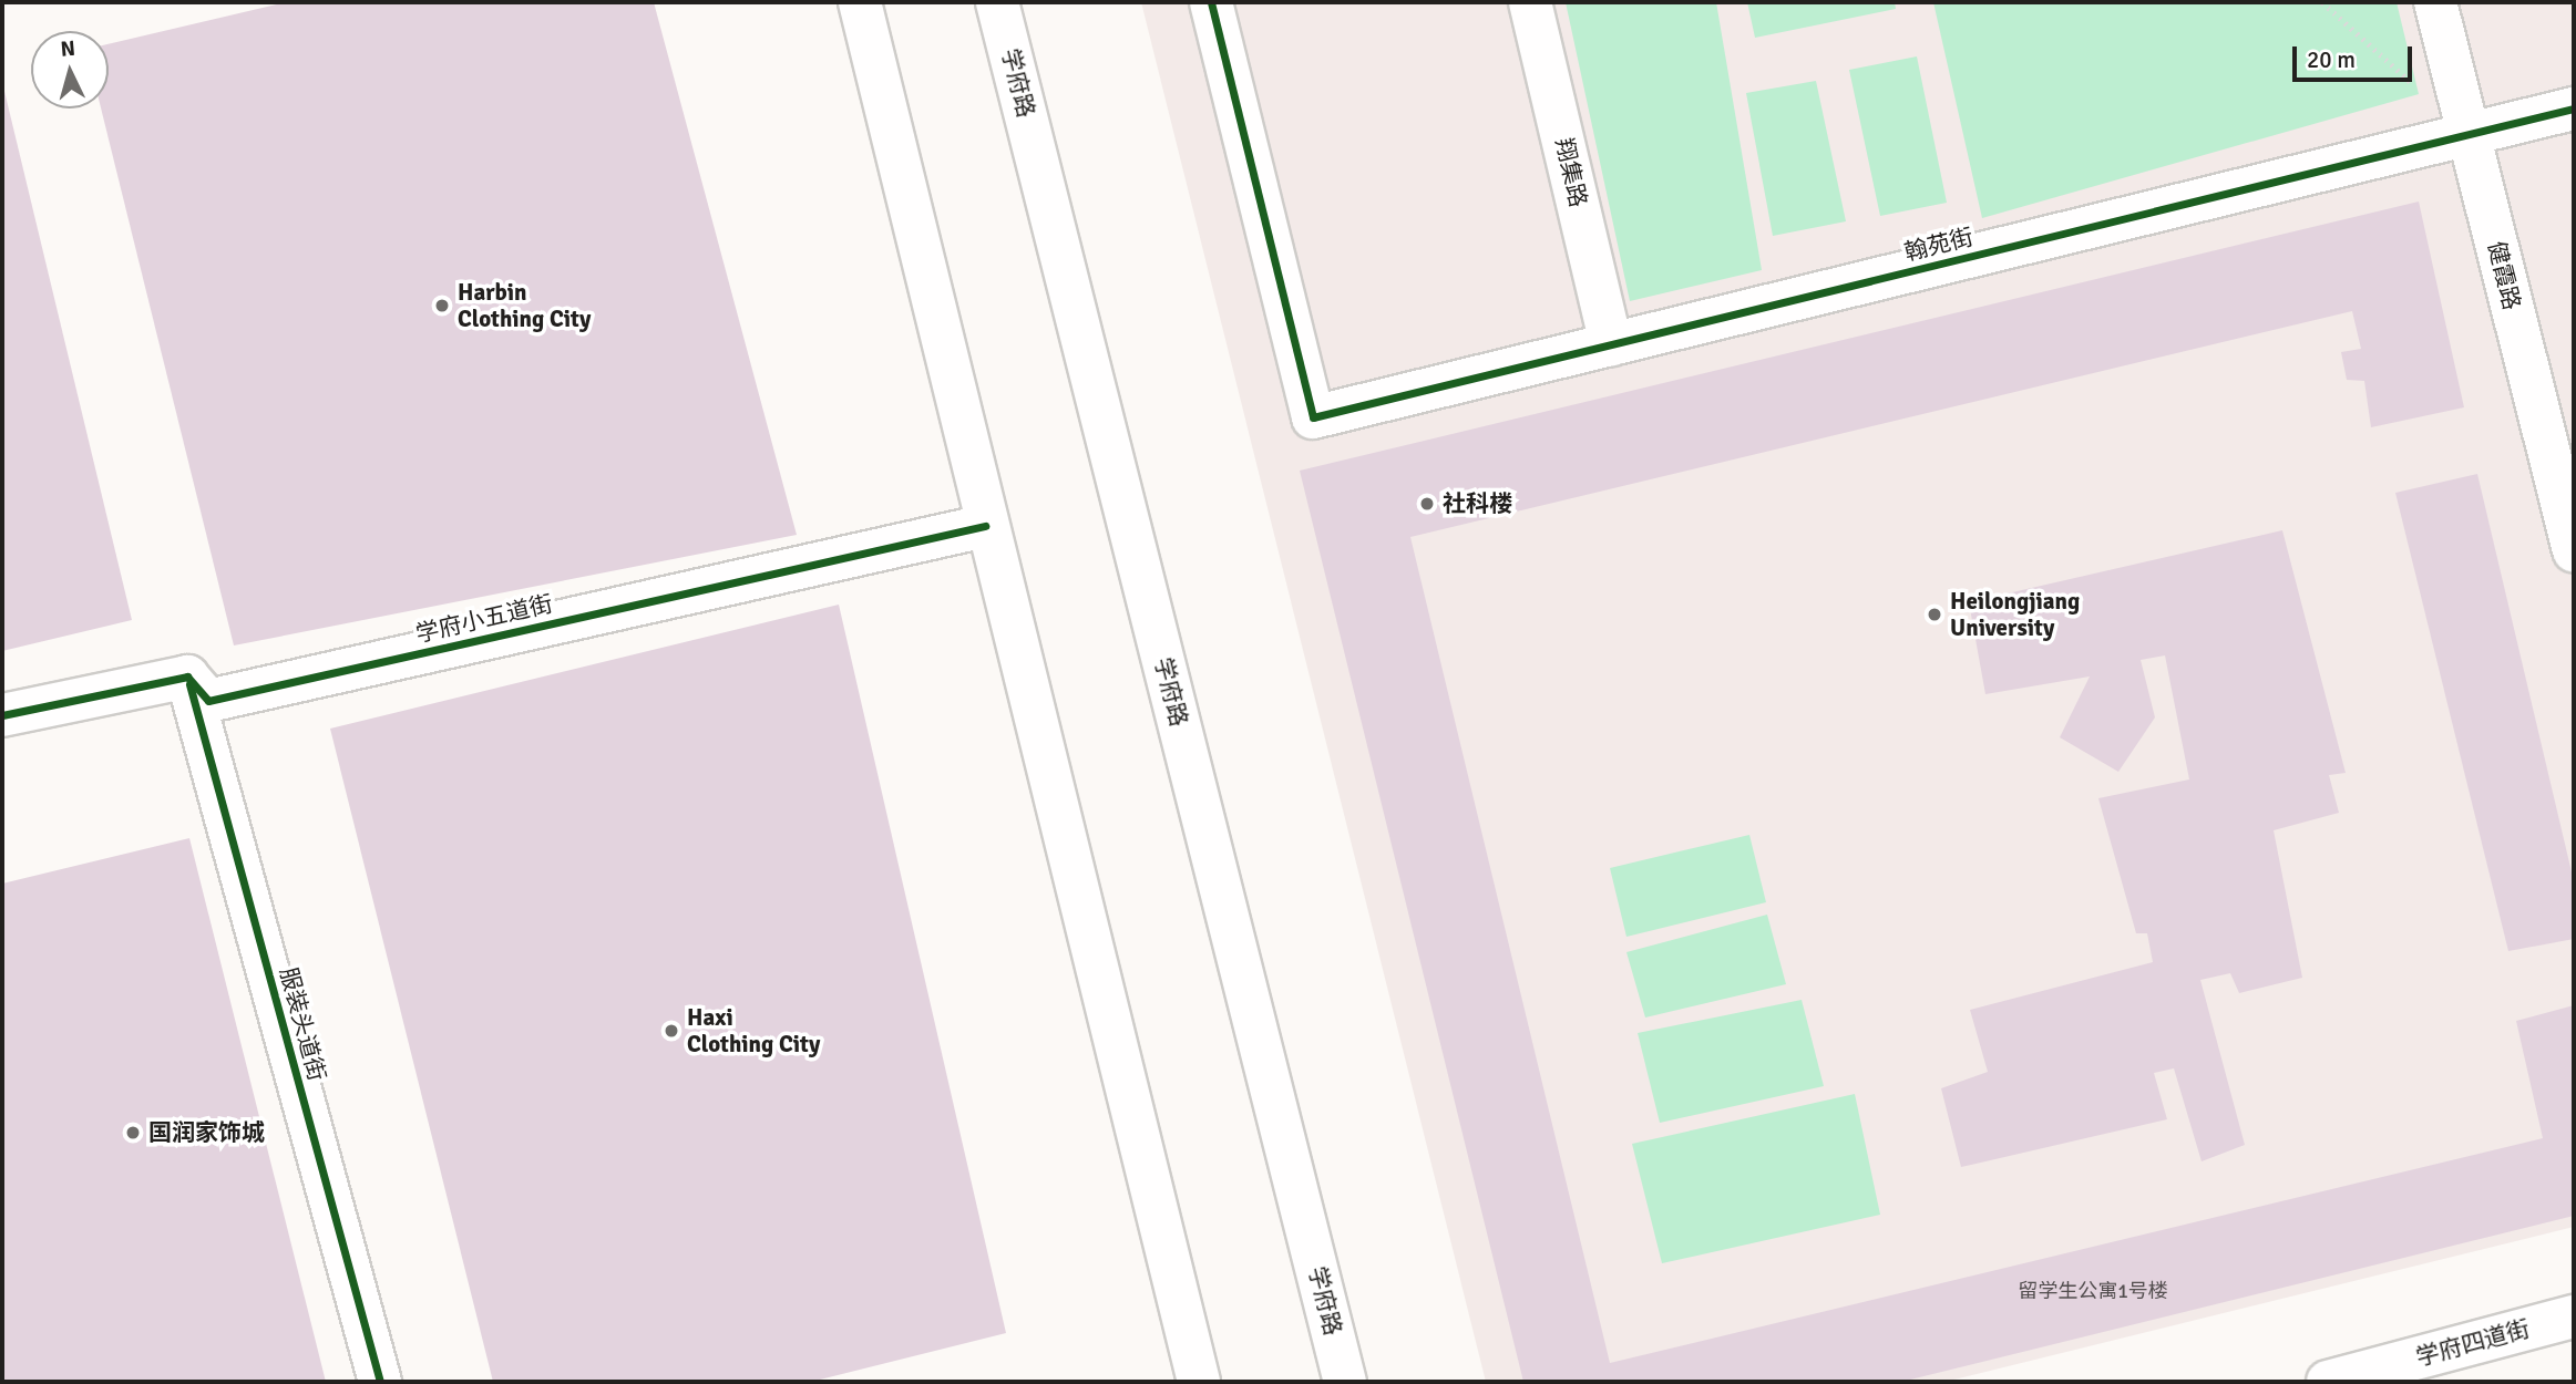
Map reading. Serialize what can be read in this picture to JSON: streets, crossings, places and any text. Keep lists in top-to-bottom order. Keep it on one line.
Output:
{"streets":{"main road":["学府路","翔集路","翰苑街","健霞路","学府小五道街","服装头道街","学府四道街"]},"crossings":[["翔集路","翰苑街"],["翰苑街","健霞路"],["学府小五道街","服装头道街"]],"places":["Harbin Clothing City","社科楼","Heilongjiang University","Haxi Clothing City","国润家饰城"],"house_numbers":["留学生公寓1号楼"],"scale_bar":"20 m","north":"top"}
